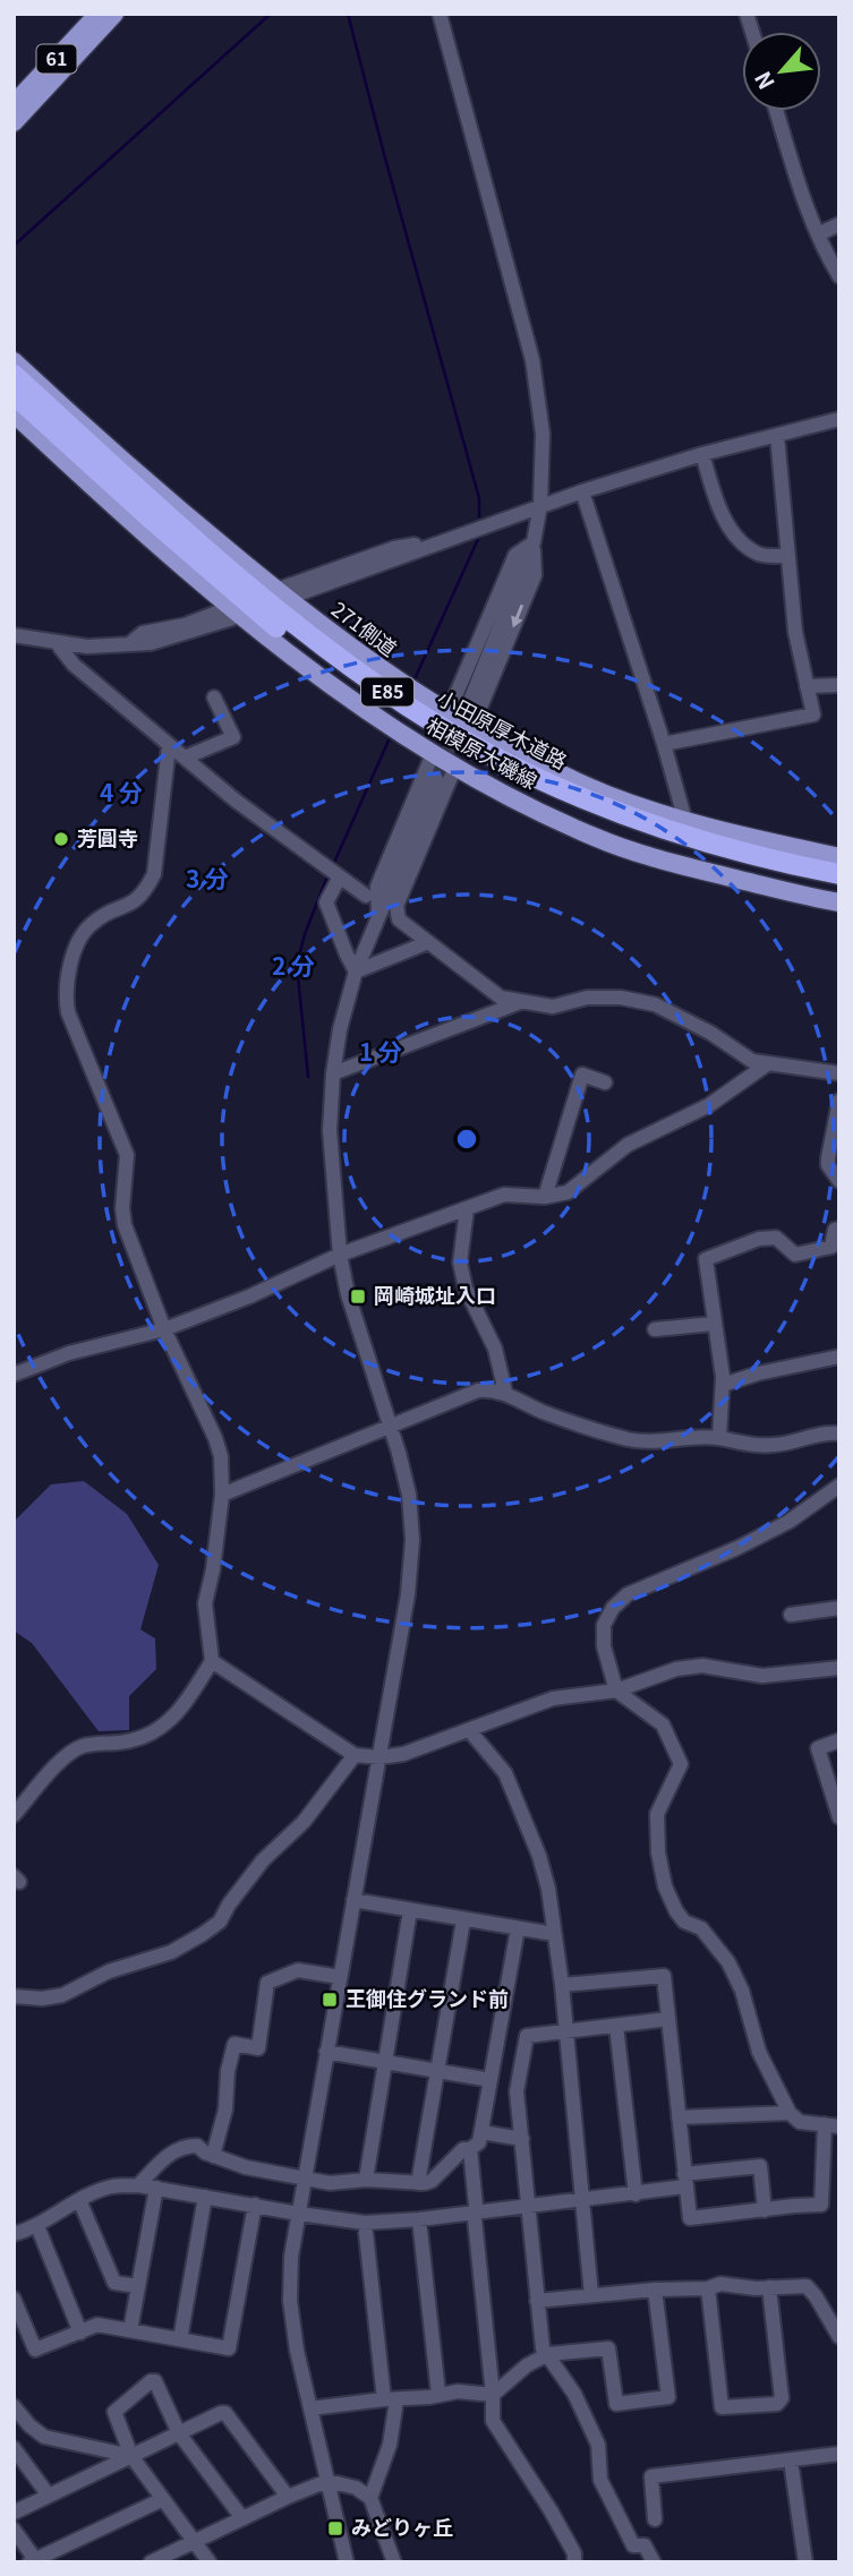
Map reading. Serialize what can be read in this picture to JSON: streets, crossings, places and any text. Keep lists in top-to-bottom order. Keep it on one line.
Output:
{"streets":{"highway":["E85","小田原厚木道路"],"main road":["61","271側道","相模原大磯線"]},"places":{"other":["芳圓寺"],"transit":["岡崎城址入口","王御住グランド前","みどりヶ丘"]},"north":"bottom left","rings":["4 分","3 分","2 分","1 分"]}
